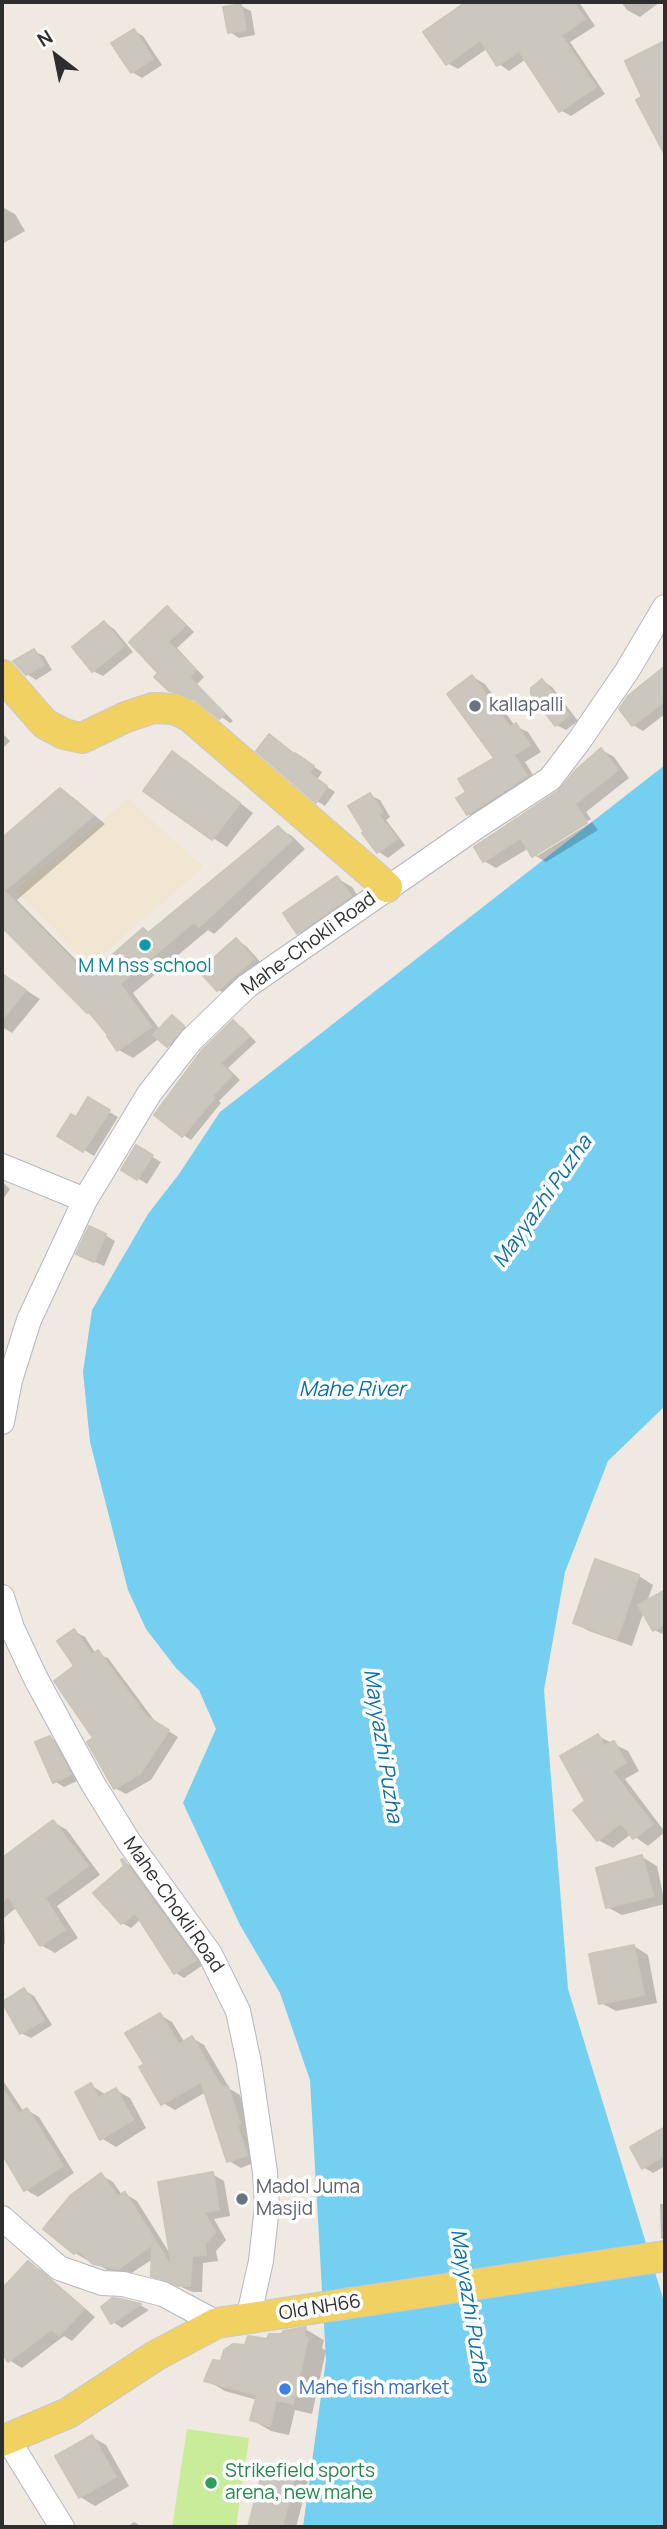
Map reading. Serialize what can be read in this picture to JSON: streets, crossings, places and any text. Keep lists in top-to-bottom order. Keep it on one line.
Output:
{"streets":{"main road":["Old NH66"],"street":["Mahe-Chokli Road"]},"crossings":[["Mahe-Chokli Road","Old NH66"]],"water":["Mayyazhi Puzha","Mahe River"],"places":["kallapalli","M M hss school","Madol Juma Masjid","Mahe fish market","Strikefield sports arena, new mahe"],"north":"top left"}
